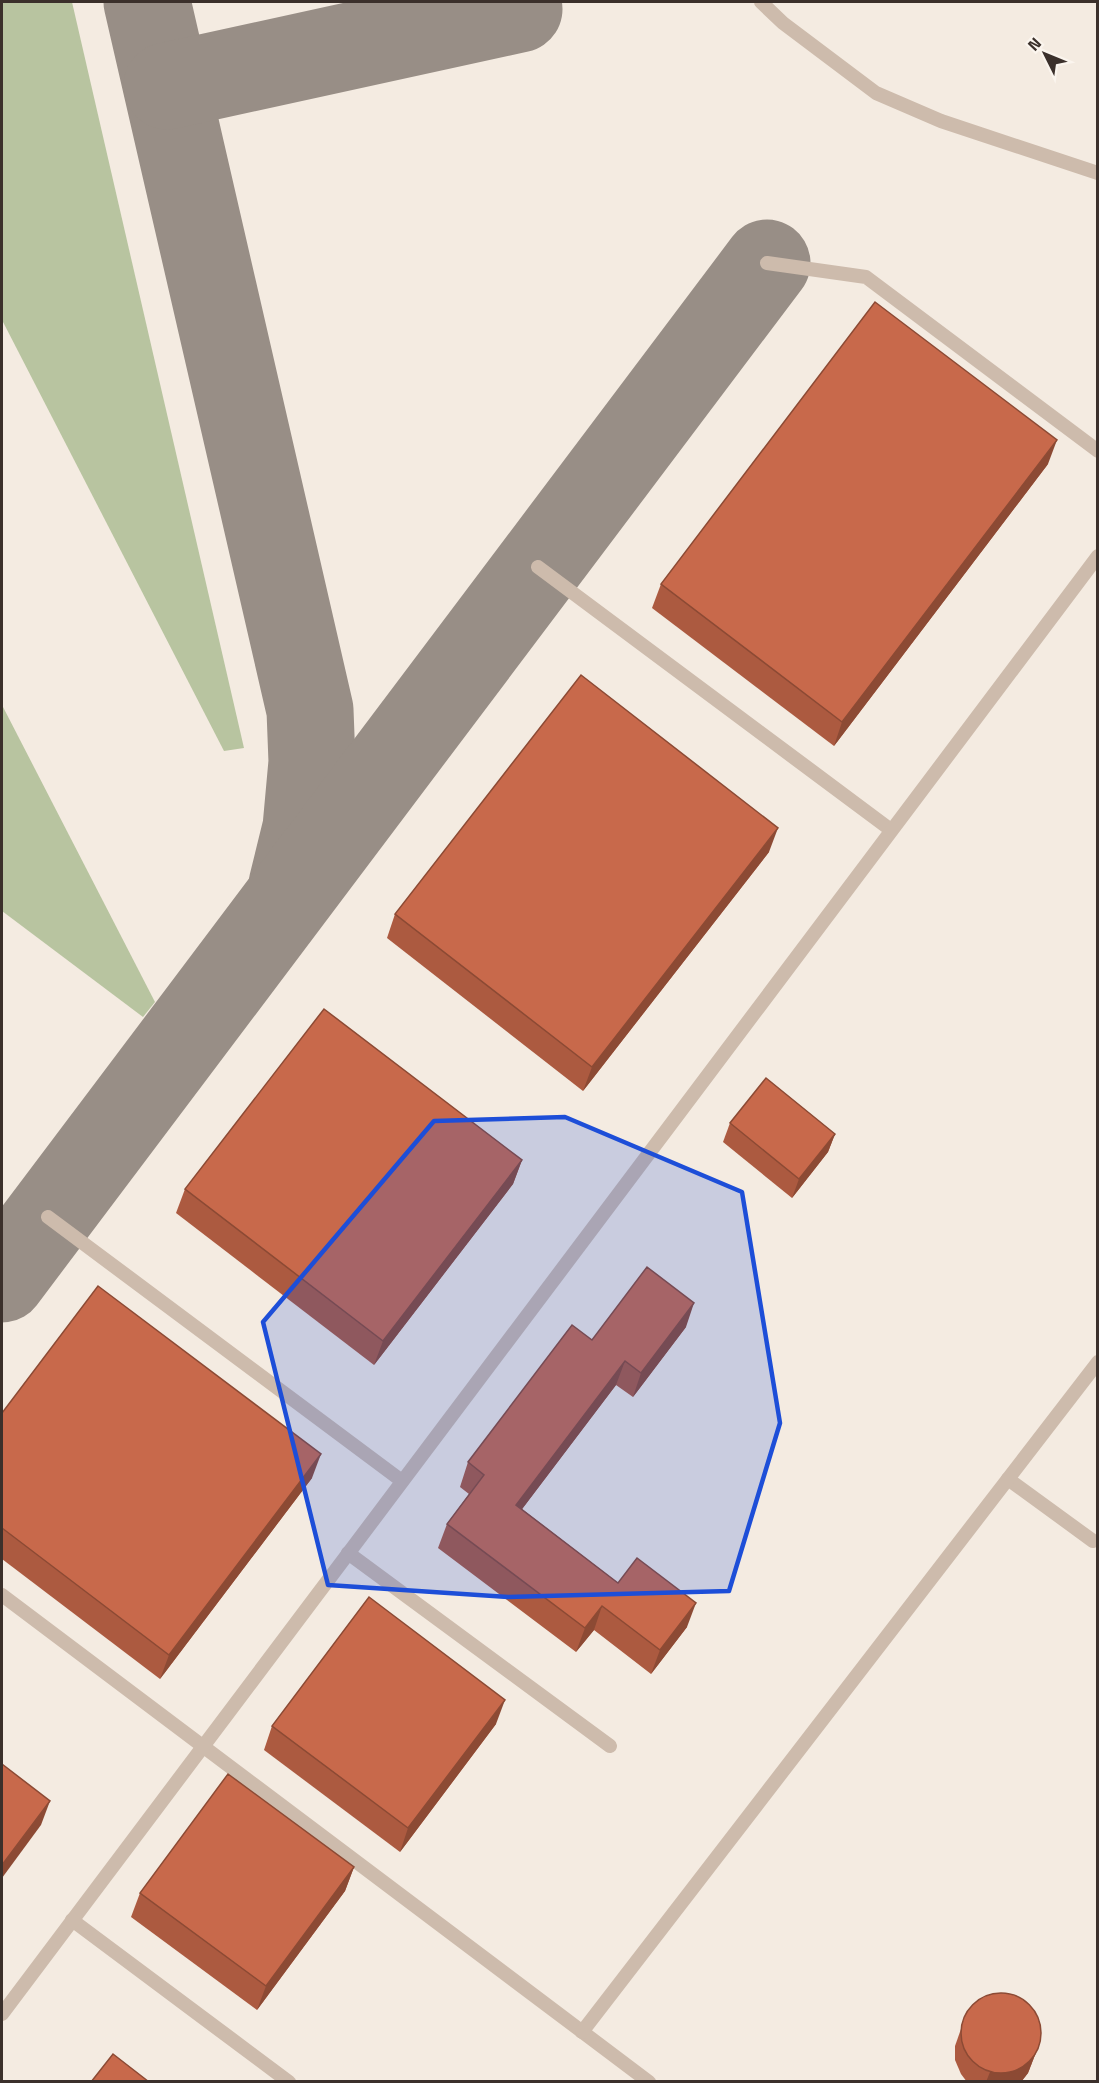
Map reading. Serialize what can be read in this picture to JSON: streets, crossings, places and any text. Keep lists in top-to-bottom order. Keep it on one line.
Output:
{"north":"top left"}
